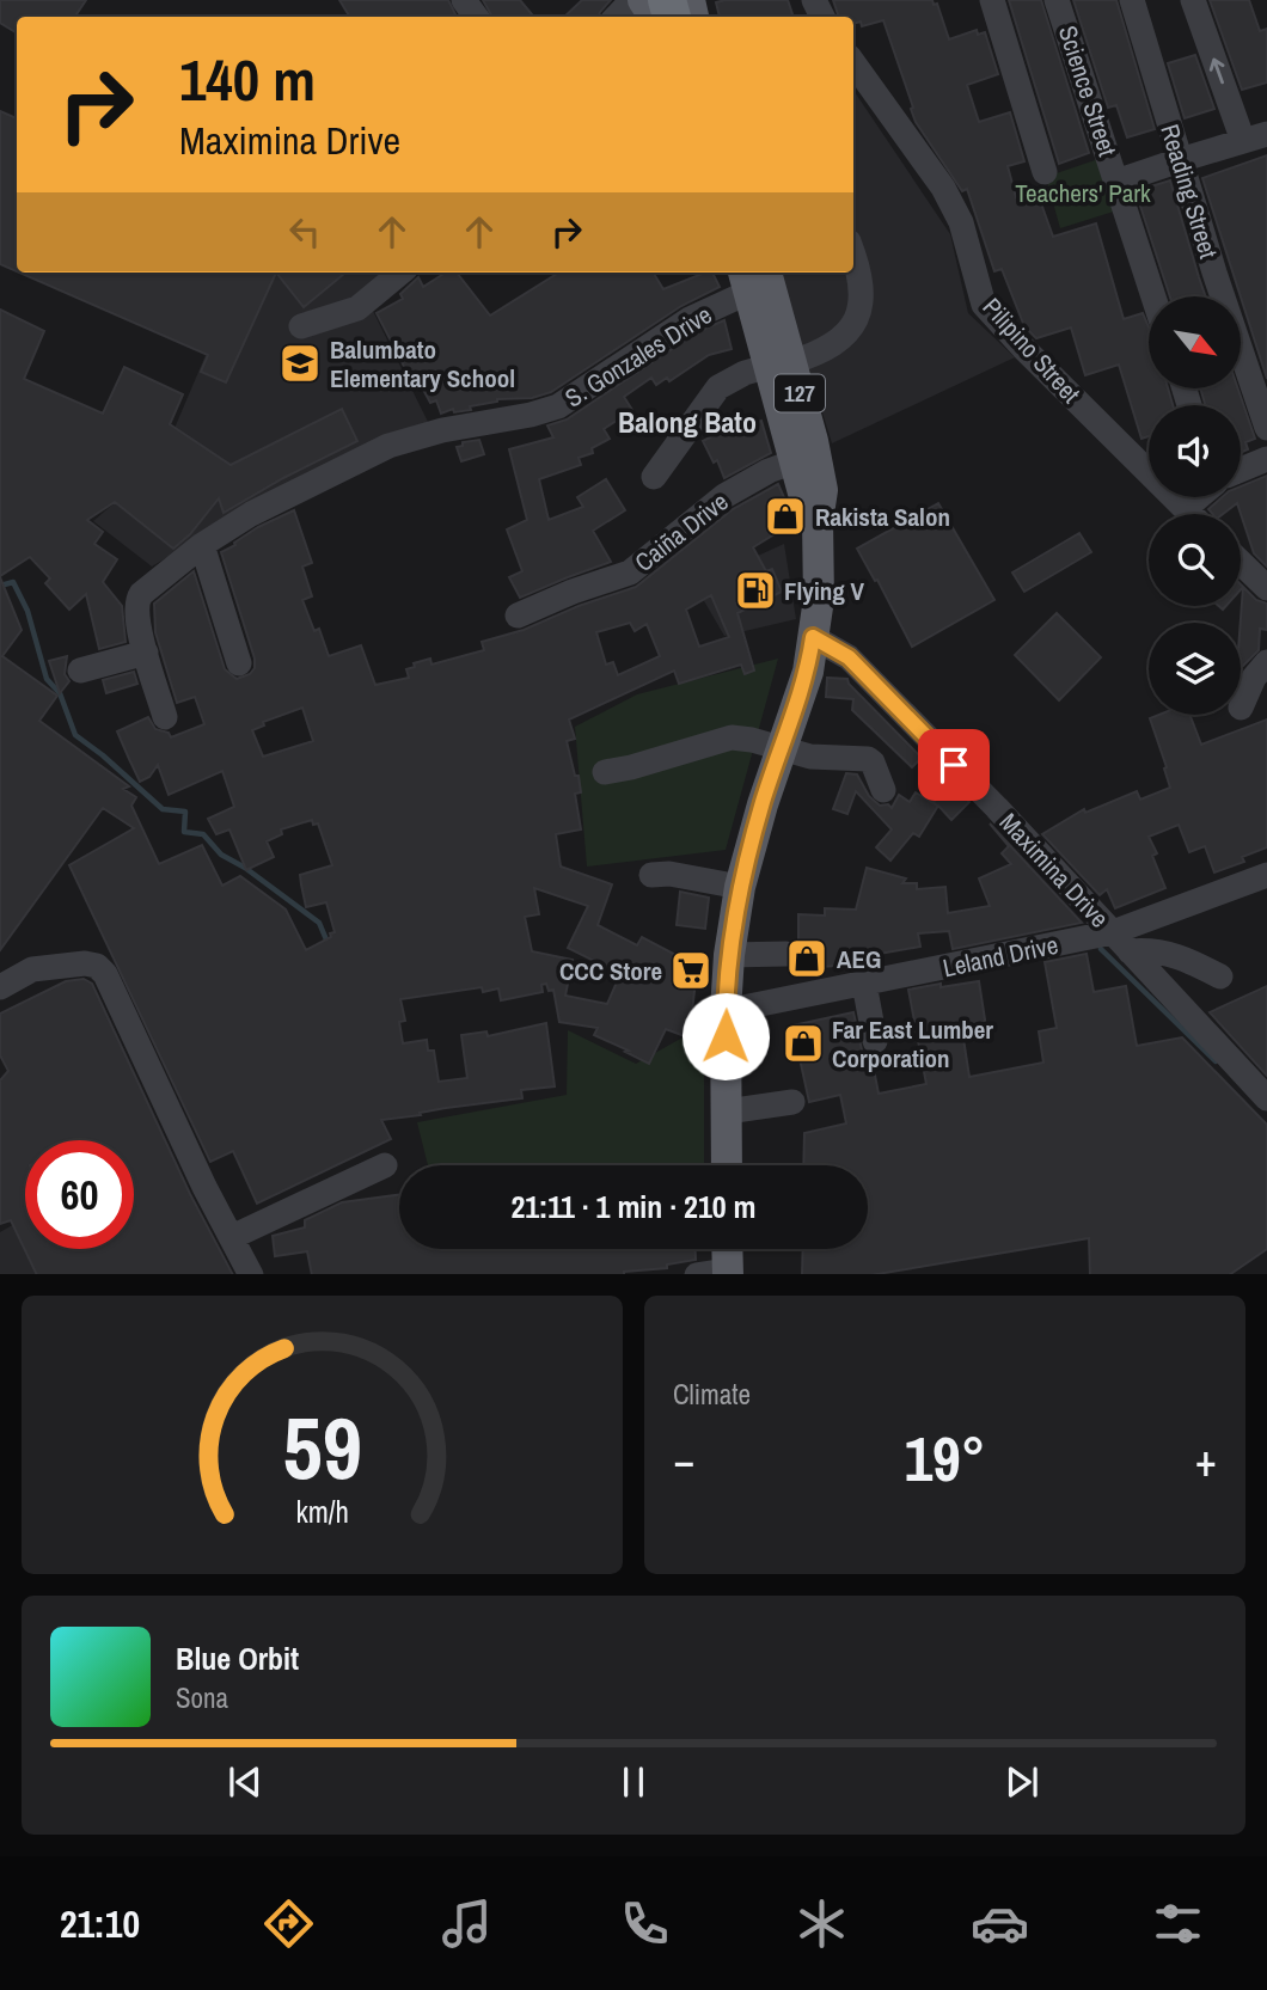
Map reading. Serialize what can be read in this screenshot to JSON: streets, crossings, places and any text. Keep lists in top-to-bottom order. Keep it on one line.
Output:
{"streets":{"main road":["127"],"street":["Science Street","Reading Street","Pilipino Street","S. Gonzales Drive","Caiña Drive","Maximina Drive","Leland Drive"]},"crossings":[["S. Gonzales Drive","127"],["127","Caiña Drive"],["127","Maximina Drive"],["127","Leland Drive"],["Maximina Drive","Leland Drive"]],"districts":["Balong Bato"],"parks":["Teachers' Park"],"places":{"school or university":["Balumbato Elementary School"],"shop":["Rakista Salon","AEG","Far East Lumber Corporation"],"fuel station":["Flying V"],"supermarket":["CCC Store"]},"north":"bottom right","page":{"turn":["140 m","Maximina Drive"],"limit":"60","trip":"21:11 · 1 min · 210 m","tile":"Climate","heat":["−","19°","+"],"song":["Blue Orbit","Sona"],"tabs":"21:10","gauge":["59","km/h"]}}
